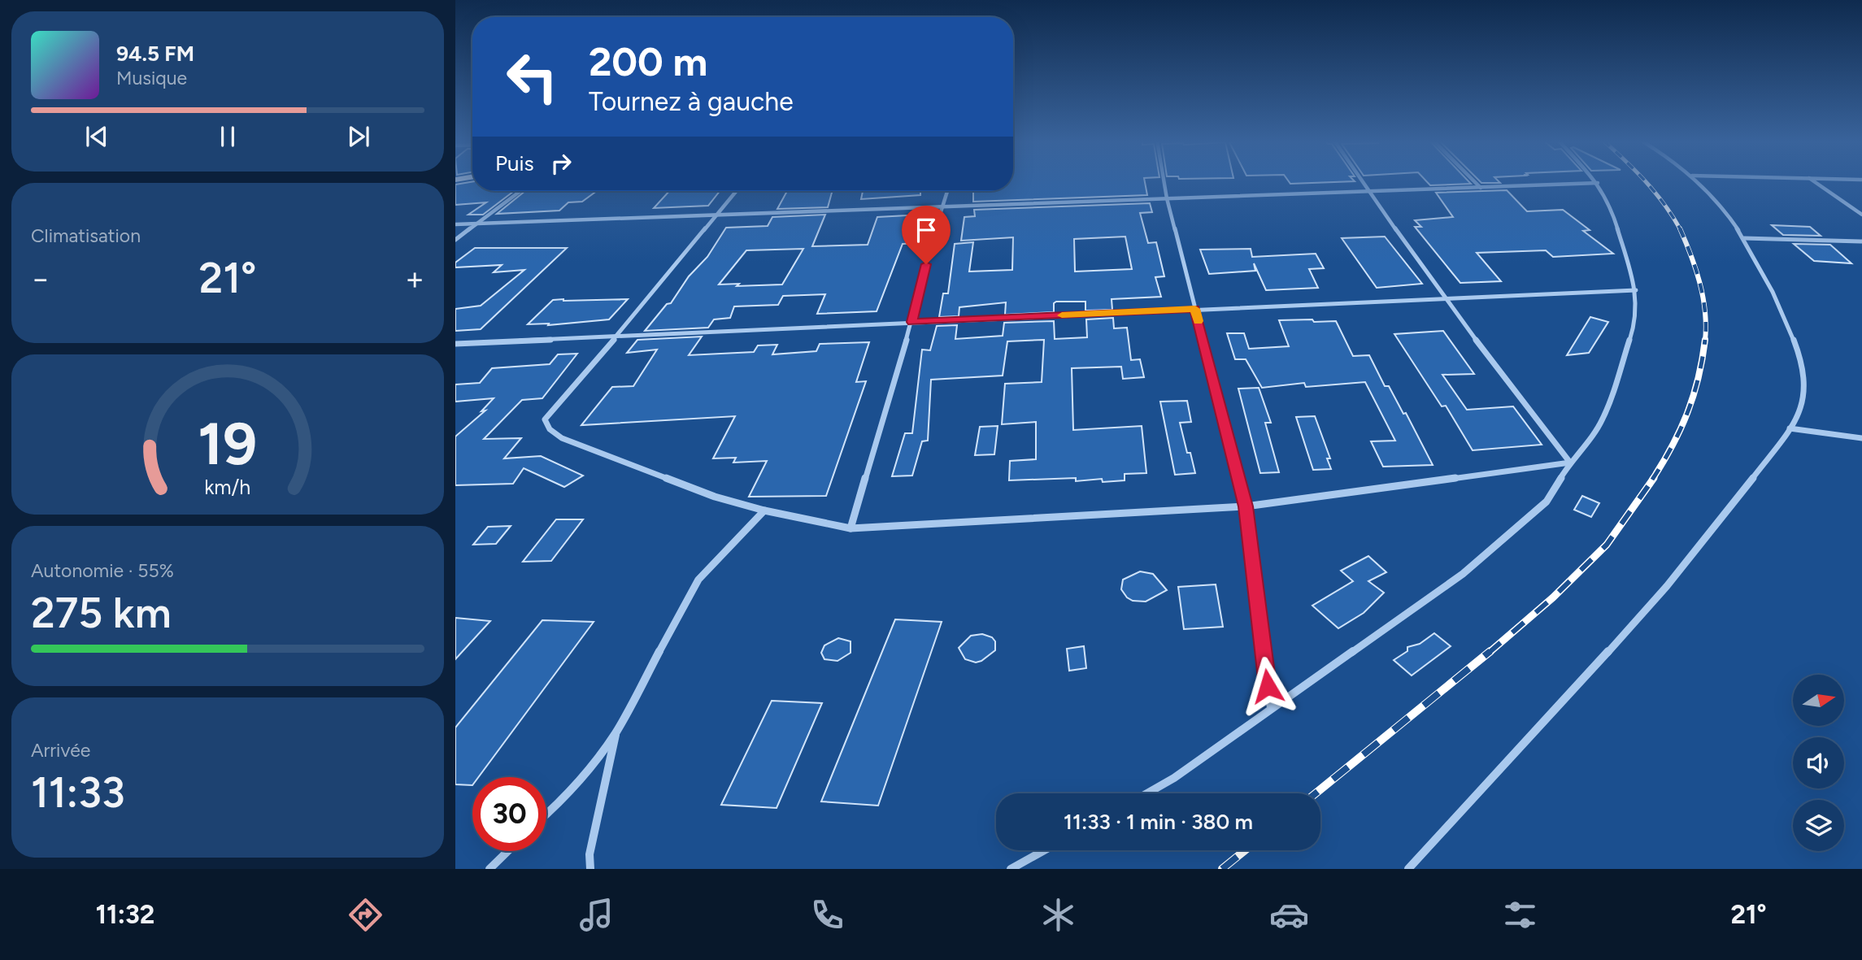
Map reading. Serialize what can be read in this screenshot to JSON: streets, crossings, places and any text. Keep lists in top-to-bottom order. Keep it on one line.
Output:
{"north":"right","page":{"turn":["200 m","Tournez à gauche"],"song":["94.5 FM","Musique"],"then":"Puis","tile":["Climatisation",["Autonomie · 55%","275 km"],["Arrivée","11:33"]],"heat":["−","21°","+"],"limit":"30","trip":"11:33 · 1 min · 380 m","tabs":["11:32","21°"],"gauge":["19","km/h"]}}
